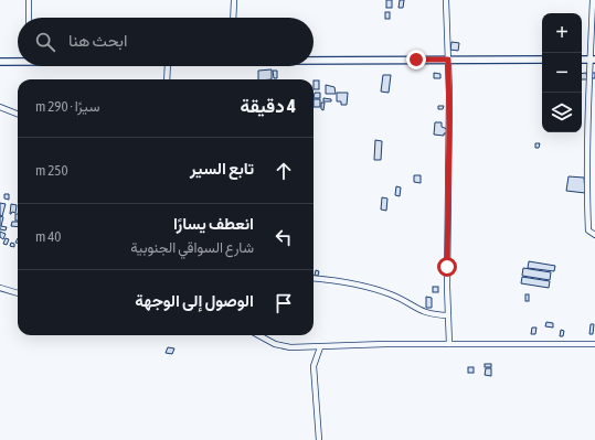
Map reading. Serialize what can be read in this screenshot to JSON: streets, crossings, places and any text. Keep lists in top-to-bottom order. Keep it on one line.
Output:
{"page":{"map_buttons":["+","−"],"search":"ابحث هنا","heading":["4 دقيقة","سيرًا · 290 m"],"list":[["تابع السير","250 m"],["انعطف يسارًا","شارع السواقي الجنوبية","40 m"],"الوصول إلى الوجهة"]}}
